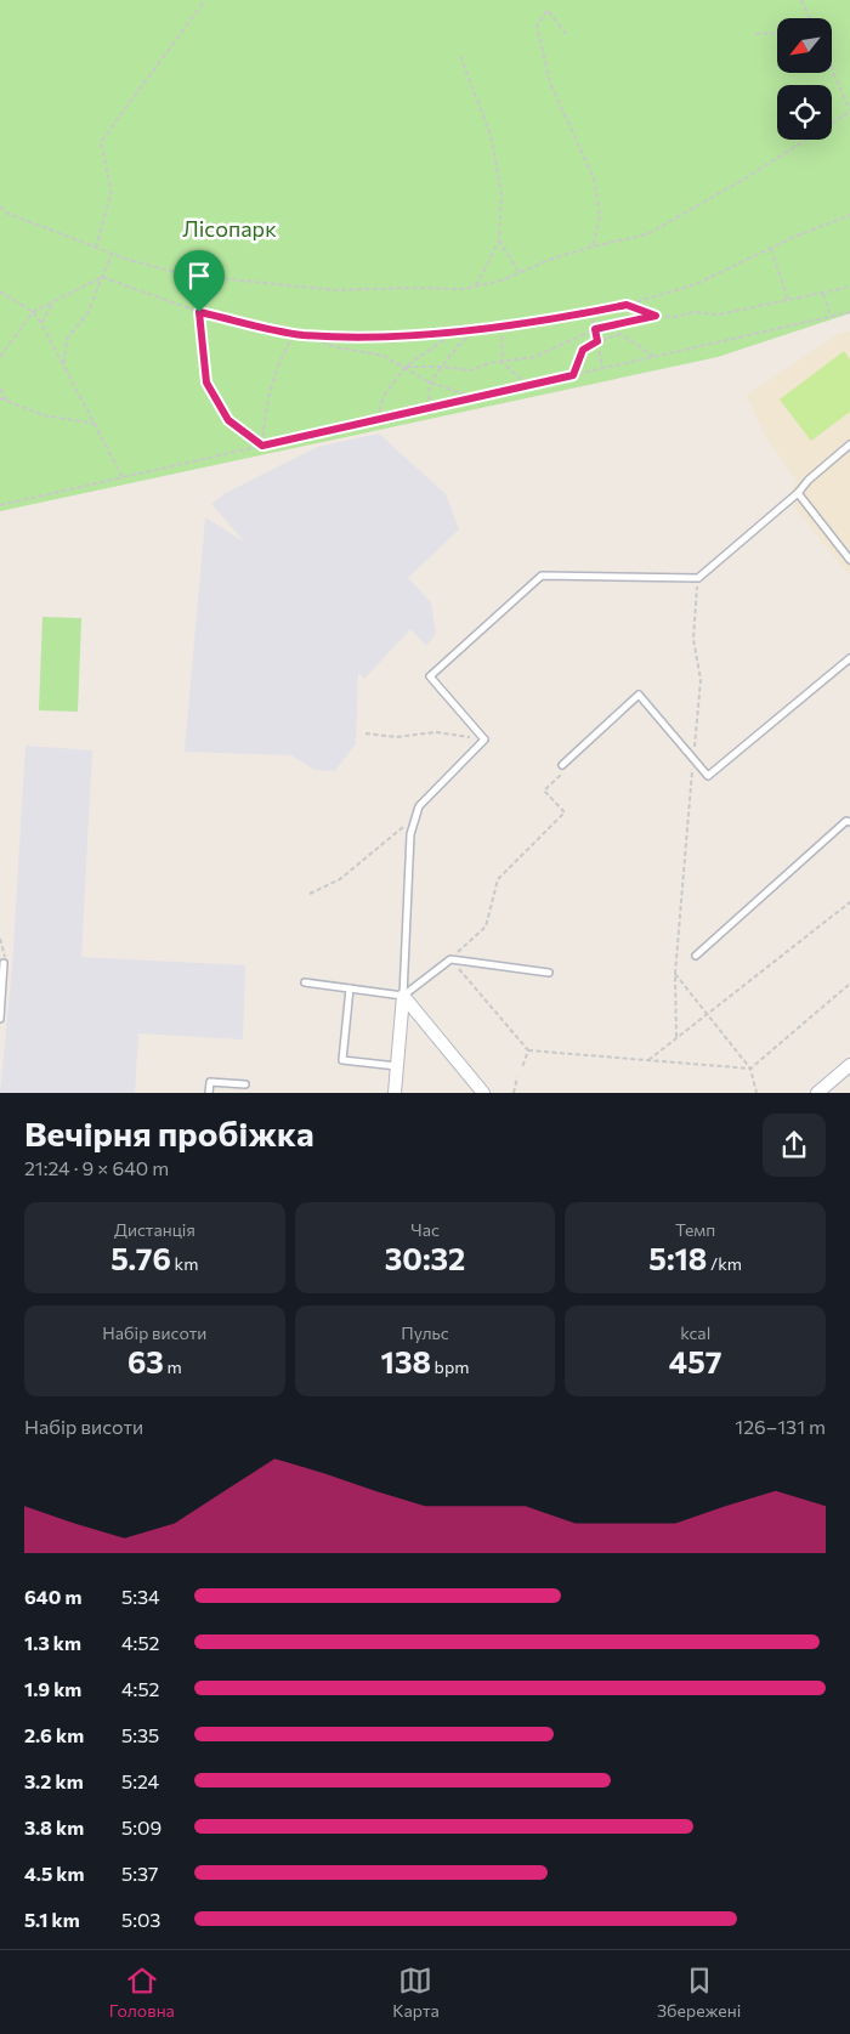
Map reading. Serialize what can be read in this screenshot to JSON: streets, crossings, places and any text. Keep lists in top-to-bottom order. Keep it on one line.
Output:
{"parks":["Лісопарк"],"north":"bottom left","page":{"heading":["Вечірня пробіжка","21:24 · 9 × 640 m"],"stats":[["Дистанція","5.76 km"],["Час","30:32"],["Темп","5:18 /km"],["Набір висоти","63 m"],["Пульс","138 bpm"],["kcal","457"]],"chart":["Набір висоти","126–131 m"],"list":[{"name":"640 m","note":"5:34"},{"name":"1.3 km","note":"4:52"},{"name":"1.9 km","note":"4:52"},{"name":"2.6 km","note":"5:35"},{"name":"3.2 km","note":"5:24"},{"name":"3.8 km","note":"5:09"},{"name":"4.5 km","note":"5:37"},{"name":"5.1 km","note":"5:03"}],"tabs":["Головна","Карта","Збережені"]}}
